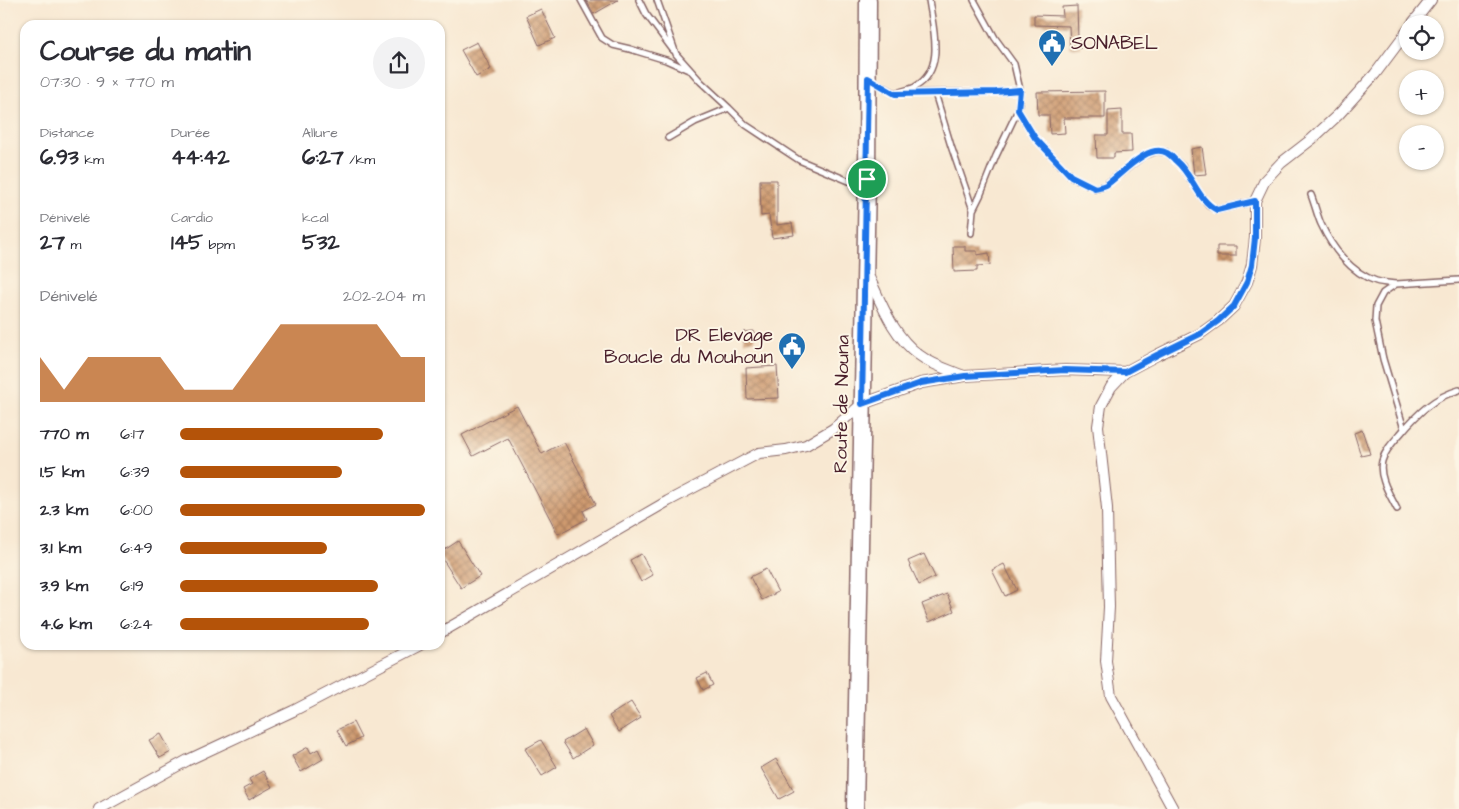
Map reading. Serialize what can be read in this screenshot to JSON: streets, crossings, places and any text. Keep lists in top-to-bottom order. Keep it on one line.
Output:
{"streets":{"main road":["Route de Nouna"]},"places":{"public building":["SONABEL","DR Elevage Boucle du Mouhoun"]},"page":{"map_buttons":["+","−"],"heading":["Course du matin","07:30 · 9 × 770 m"],"stats":[["Distance","6.93 km"],["Durée","44:42"],["Allure","6:27 /km"],["Dénivelé","27 m"],["Cardio","145 bpm"],["kcal","532"]],"chart":["Dénivelé","202–204 m"],"list":[{"name":"770 m","note":"6:17"},{"name":"1.5 km","note":"6:39"},{"name":"2.3 km","note":"6:00"},{"name":"3.1 km","note":"6:49"},{"name":"3.9 km","note":"6:19"},{"name":"4.6 km","note":"6:24"}]}}
